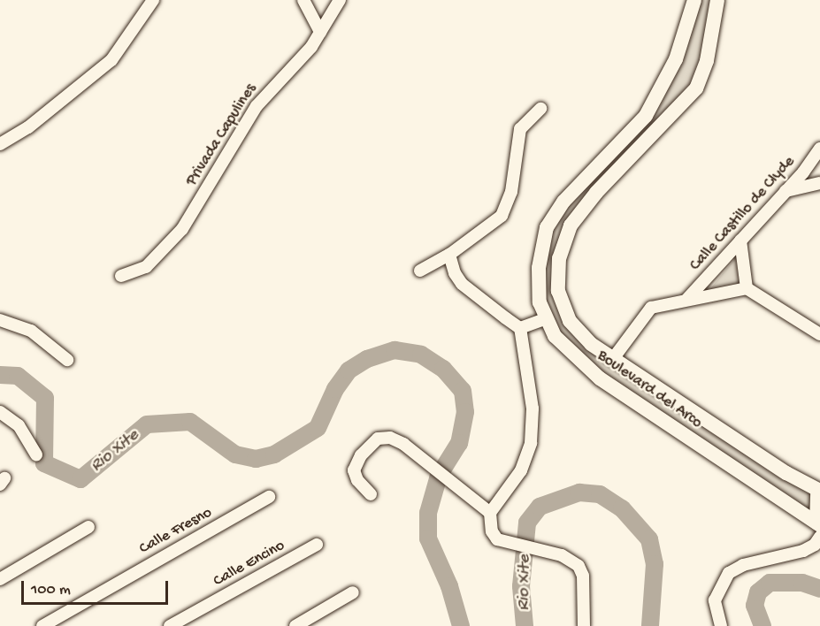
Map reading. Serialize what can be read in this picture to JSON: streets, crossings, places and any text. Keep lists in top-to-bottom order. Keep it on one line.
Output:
{"streets":{"street":["Privada Capulines","Calle Castillo de Clyde","Boulevard del Arco","Calle Fresno","Calle Encino"]},"water":["Rio Xite"],"scale_bar":"100 m"}
